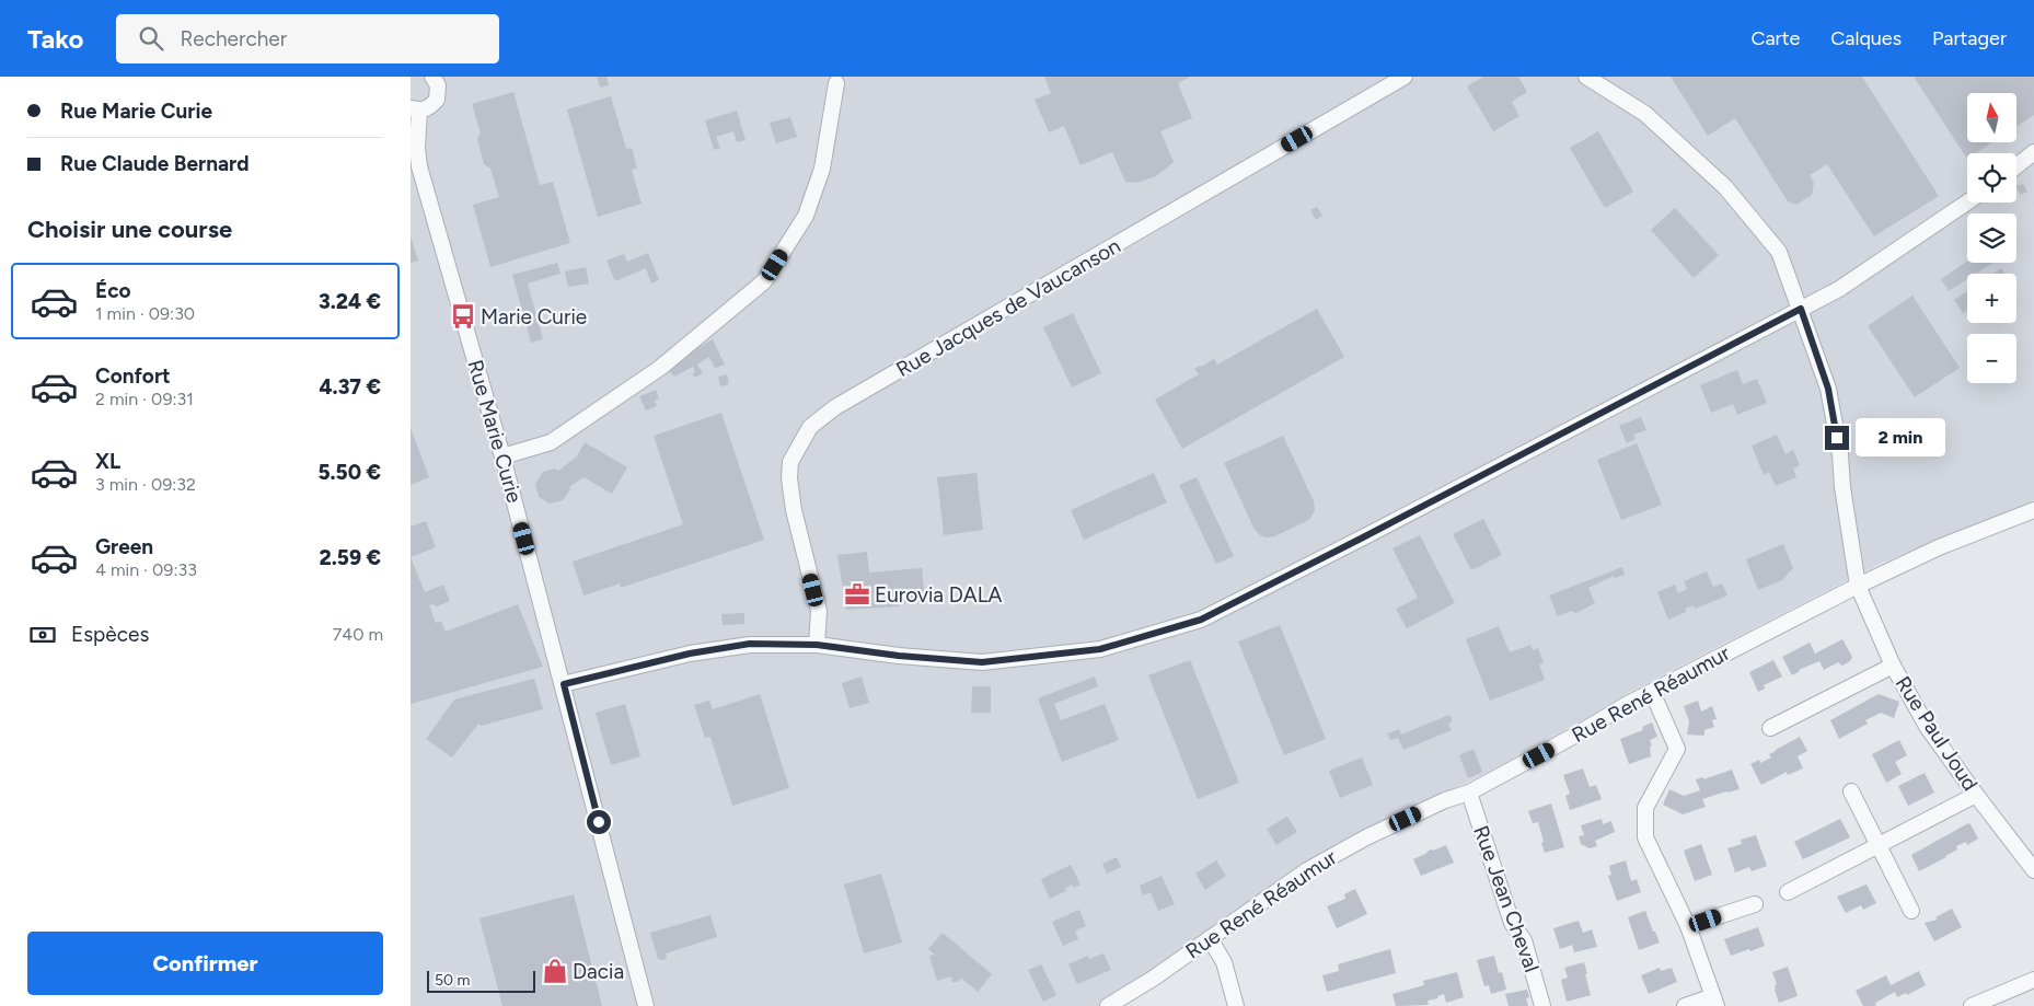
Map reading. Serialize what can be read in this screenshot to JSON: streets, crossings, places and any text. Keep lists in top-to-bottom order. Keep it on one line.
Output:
{"streets":{"street":["Rue Jacques de Vaucanson","Rue Marie Curie","Rue René Réaumur","Rue Paul Joud","Rue Jean Cheval"]},"crossings":[["Rue René Réaumur","Rue Paul Joud"],["Rue René Réaumur","Rue Jean Cheval"]],"places":{"bus stop":["Marie Curie"],"office":["Eurovia DALA"],"shop":["Dacia"]},"scale_bar":"50 m","north":"top","page":{"header":"Tako","search":"Rechercher","nav":["Carte","Calques","Partager"],"banner":["Rue Marie Curie","Rue Claude Bernard"],"map_buttons":["+","−"],"heading":"Choisir une course","list":[{"name":"Éco","note":"1 min · 09:30","value":"3.24 €"},{"name":"Confort","note":"2 min · 09:31","value":"4.37 €"},{"name":"XL","note":"3 min · 09:32","value":"5.50 €"},{"name":"Green","note":"4 min · 09:33","value":"2.59 €"}],"bubble":"2 min","pay":["Espèces","740 m"],"buttons":"Confirmer","scale":"50 m"}}
